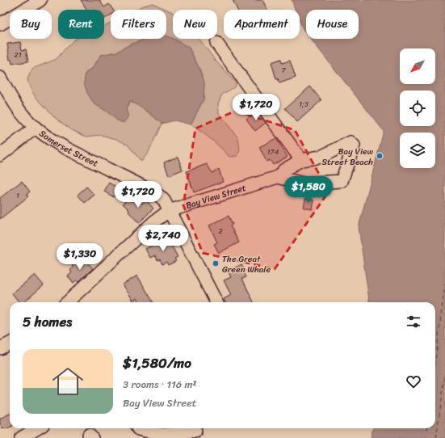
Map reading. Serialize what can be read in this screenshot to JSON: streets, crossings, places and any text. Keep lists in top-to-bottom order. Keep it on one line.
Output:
{"streets":{"street":["Somerset Street","Bay View Street"]},"crossings":[["Somerset Street","Bay View Street"]],"places":["Bay View Street Beach","The Great Green Whale"],"house_numbers":["21","7","1;3","174","1","2"],"north":"bottom left","page":{"chip":["Buy","Rent","Filters","New","Apartment","House"],"price":["$1,720","$1,580","$1,720","$2,740","$1,330"],"heading":"5 homes","list":[{"name":"$1,580/mo","note":"3 rooms · 116 m² · Bay View Street"}]}}
